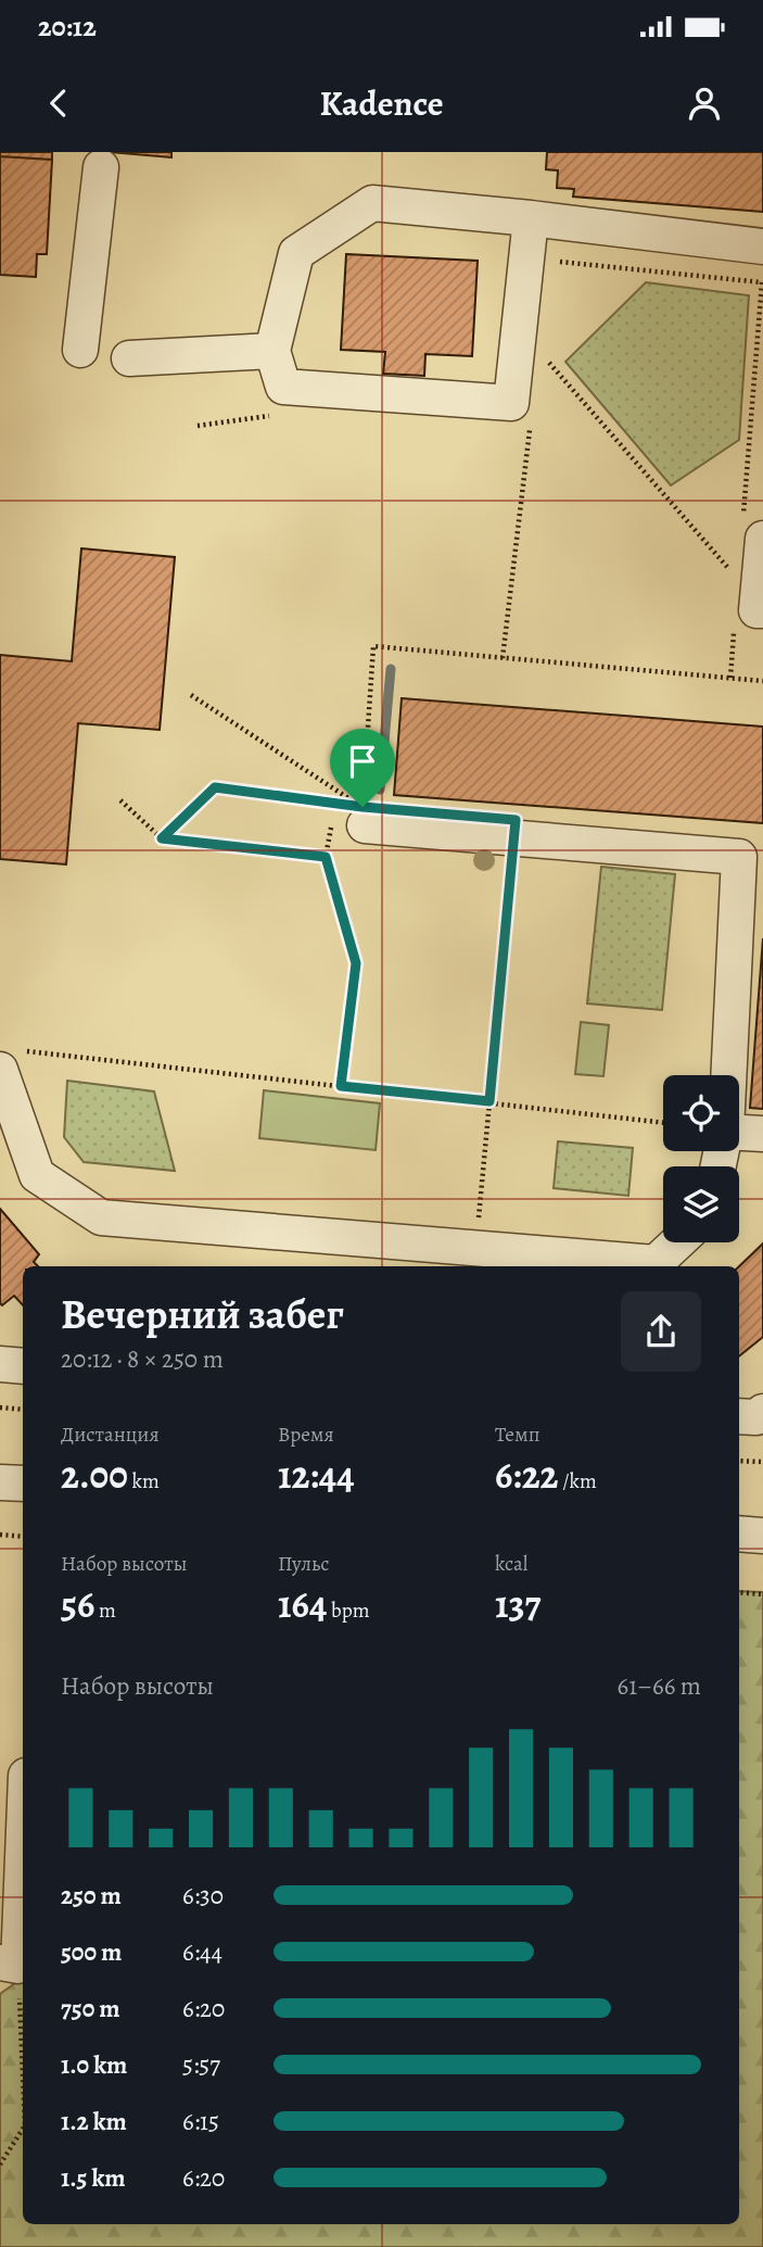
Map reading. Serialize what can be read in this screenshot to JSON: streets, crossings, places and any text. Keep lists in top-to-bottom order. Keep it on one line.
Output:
{"page":{"status":"20:12","header":"Kadence","heading":["Вечерний забег","20:12 · 8 × 250 m"],"stats":[["Дистанция","2.00 km"],["Время","12:44"],["Темп","6:22 /km"],["Набор высоты","56 m"],["Пульс","164 bpm"],["kcal","137"]],"chart":["Набор высоты","61–66 m"],"list":[{"name":"250 m","note":"6:30"},{"name":"500 m","note":"6:44"},{"name":"750 m","note":"6:20"},{"name":"1.0 km","note":"5:57"},{"name":"1.2 km","note":"6:15"},{"name":"1.5 km","note":"6:20"}]}}
